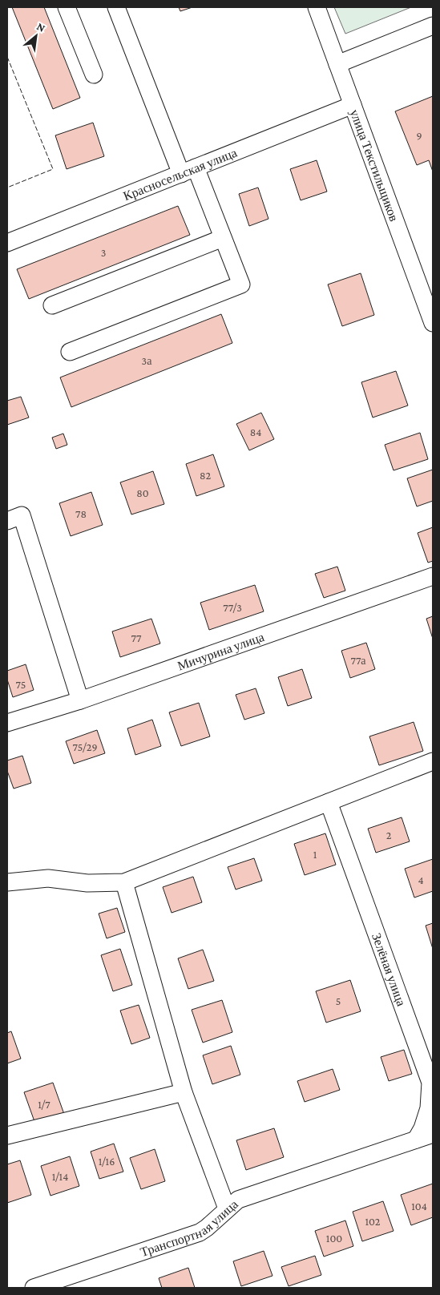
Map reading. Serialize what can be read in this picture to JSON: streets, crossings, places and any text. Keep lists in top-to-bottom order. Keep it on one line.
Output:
{"streets":{"street":["улица Текстильщиков","Красносельская улица","Мичурина улица","Зелёная улица","Транспортная улица"]},"crossings":[["улица Текстильщиков","Красносельская улица"],["Зелёная улица","Транспортная улица"]],"house_numbers":["9","3","3а","84","82","80","78","77/3","77","77а","75","75/29","2","1","4","5","1/7","1/16","1/14","104","102","100"],"north":"top right"}
